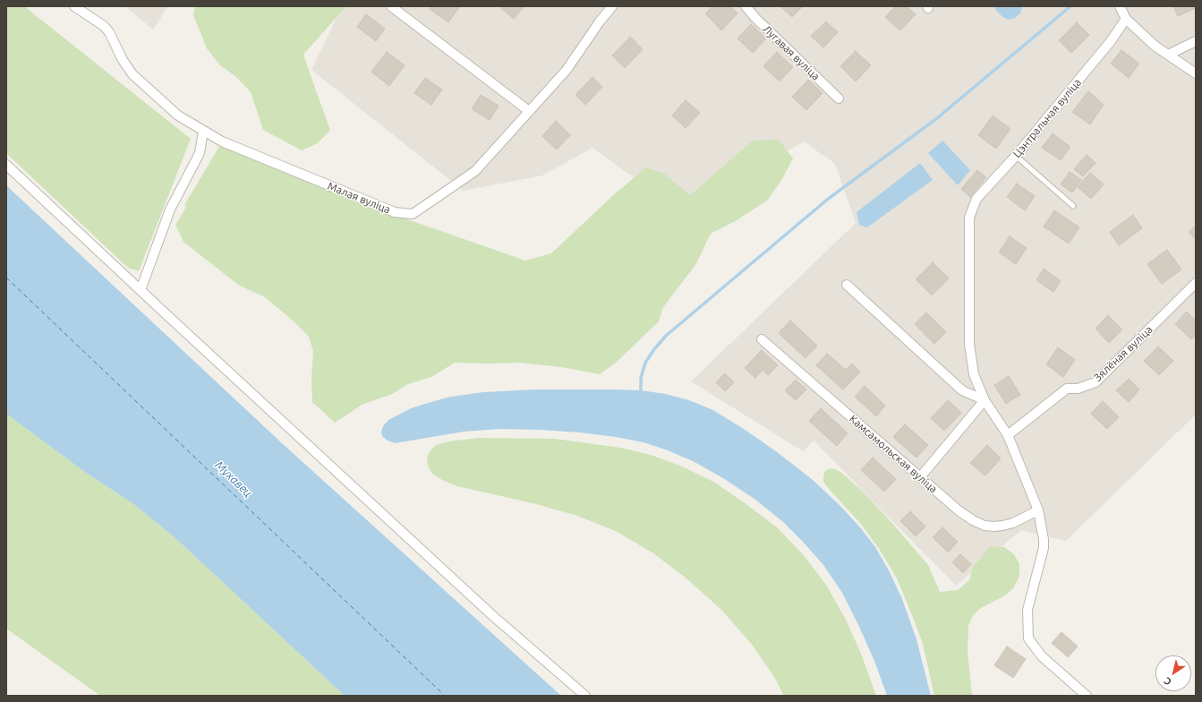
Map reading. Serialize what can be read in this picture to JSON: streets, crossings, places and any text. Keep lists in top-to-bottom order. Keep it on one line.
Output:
{"streets":{"street":["Лугавая вуліца","Цэнтральная вуліца","Малая вуліца","Зялёная вуліца","Камсамольская вуліца"]},"water":["Мухавец"],"north":"bottom left"}
